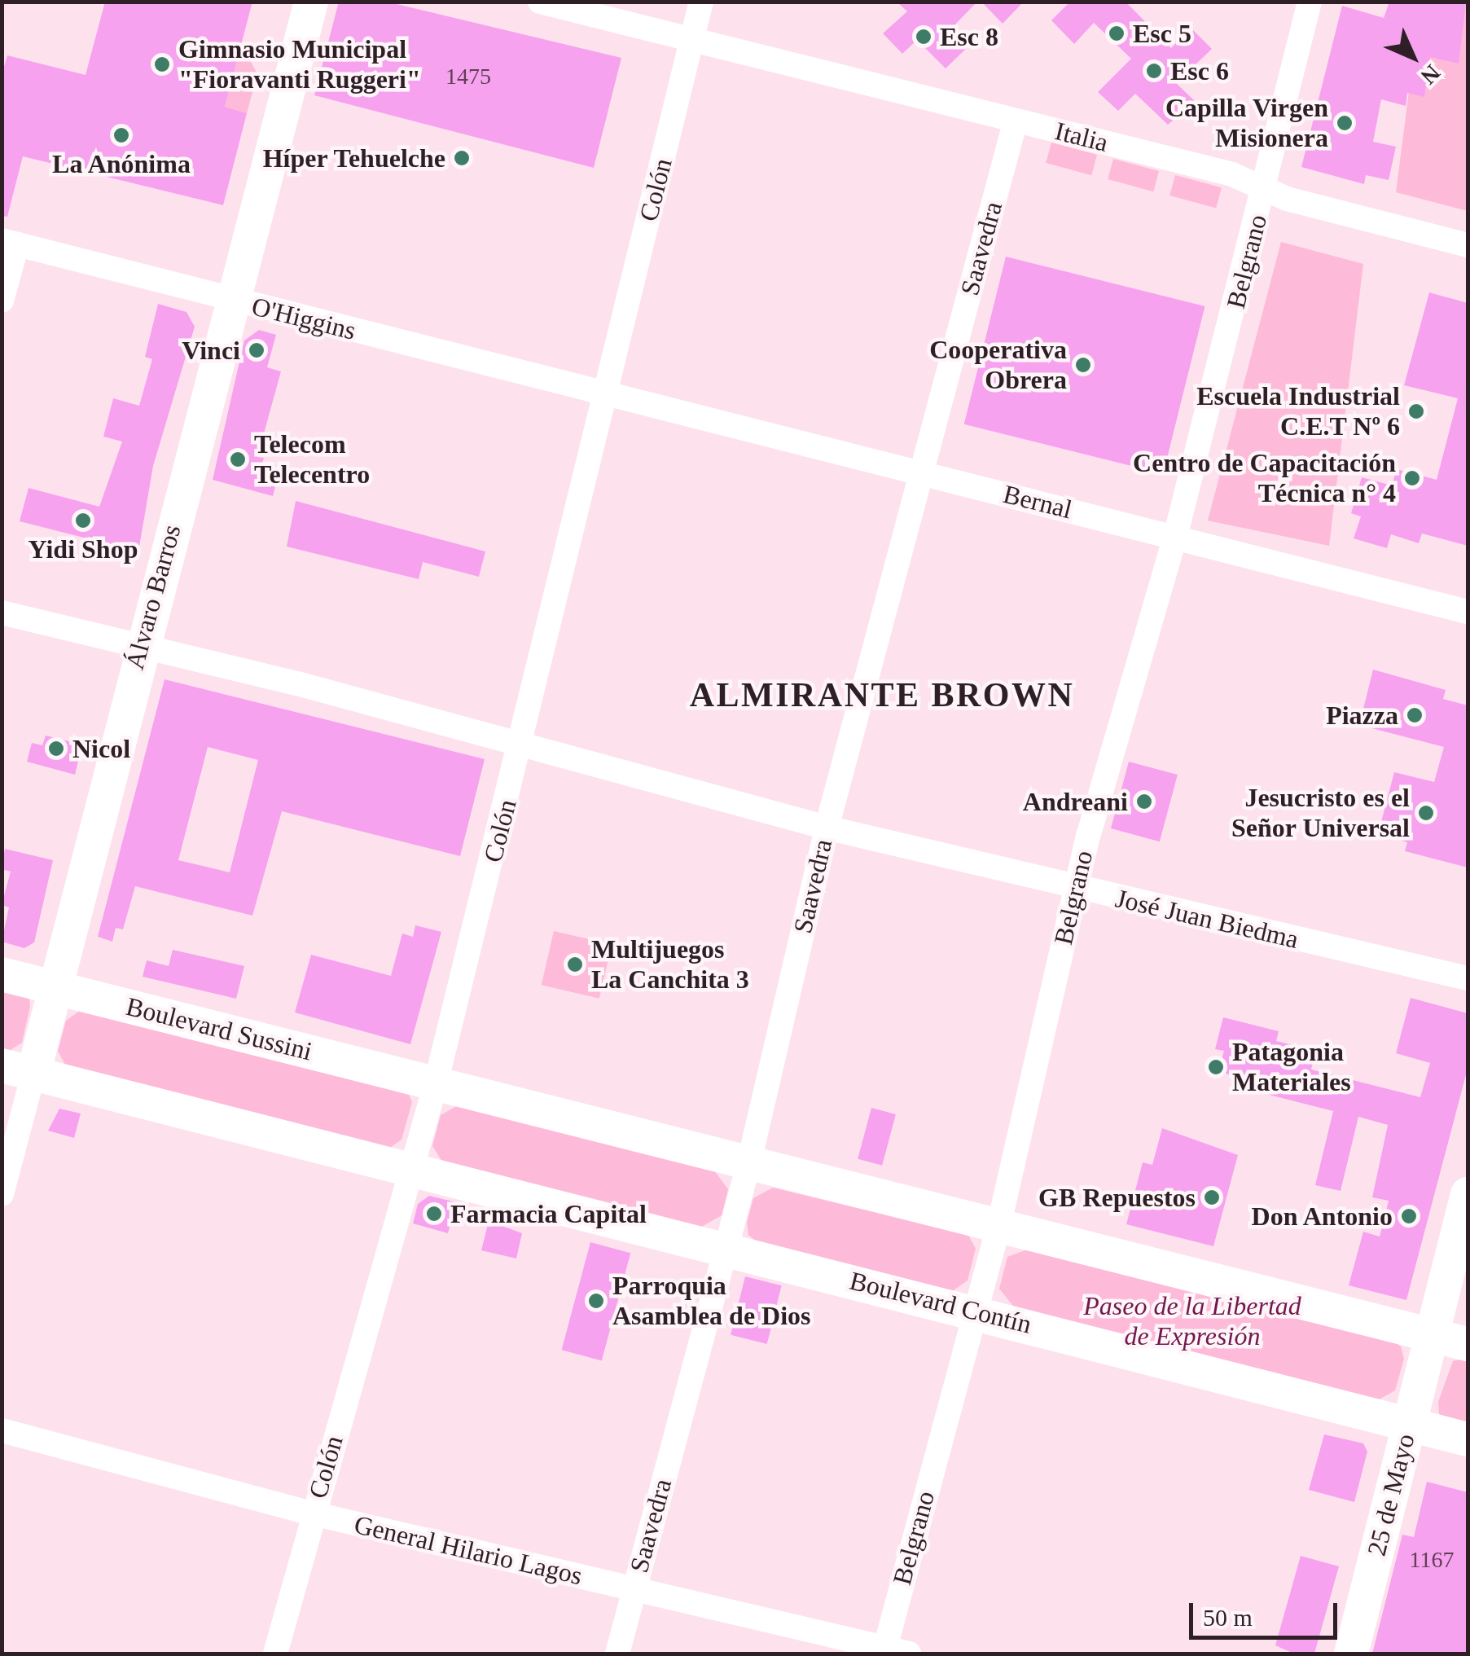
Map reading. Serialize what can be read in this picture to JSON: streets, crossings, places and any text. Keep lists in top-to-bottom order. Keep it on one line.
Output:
{"streets":{"main road":["Álvaro Barros","Boulevard Sussini","Boulevard Contín","25 de Mayo"],"street":["Italia","Colón","Saavedra","Belgrano","O'Higgins","Bernal","José Juan Biedma","General Hilario Lagos"]},"crossings":[["Italia","Colón"],["Italia","Saavedra"],["Italia","Belgrano"],["Colón","O'Higgins"],["Colón","Bernal"],["Colón","José Juan Biedma"],["Colón","Boulevard Sussini"],["Colón","Boulevard Contín"],["Colón","General Hilario Lagos"],["Saavedra","Bernal"],["Saavedra","José Juan Biedma"],["Saavedra","Boulevard Contín"],["Saavedra","General Hilario Lagos"],["Belgrano","Bernal"],["Belgrano","José Juan Biedma"],["Belgrano","Boulevard Contín"],["Belgrano","General Hilario Lagos"],["O'Higgins","Bernal"],["O'Higgins","Álvaro Barros"],["Álvaro Barros","José Juan Biedma"],["Álvaro Barros","Boulevard Sussini"],["Boulevard Contín","25 de Mayo"]],"districts":["ALMIRANTE BROWN"],"parks":["Paseo de la Libertad de Expresión"],"places":["Esc 5","Esc 8","Gimnasio Municipal \"Fioravanti Ruggeri\"","Esc 6","Capilla Virgen Misionera","La Anónima","Híper Tehuelche","Vinci","Cooperativa Obrera","Escuela Industrial C.E.T Nº 6","Telecom Telecentro","Centro de Capacitación Técnica n° 4","Yidi Shop","Piazza","Nicol","Andreani","Jesucristo es el Señor Universal","Multijuegos La Canchita 3","Patagonia Materiales","GB Repuestos","Farmacia Capital","Don Antonio","Parroquia Asamblea de Dios"],"house_numbers":["1475","1167"],"scale_bar":"50 m","north":"bottom right"}
